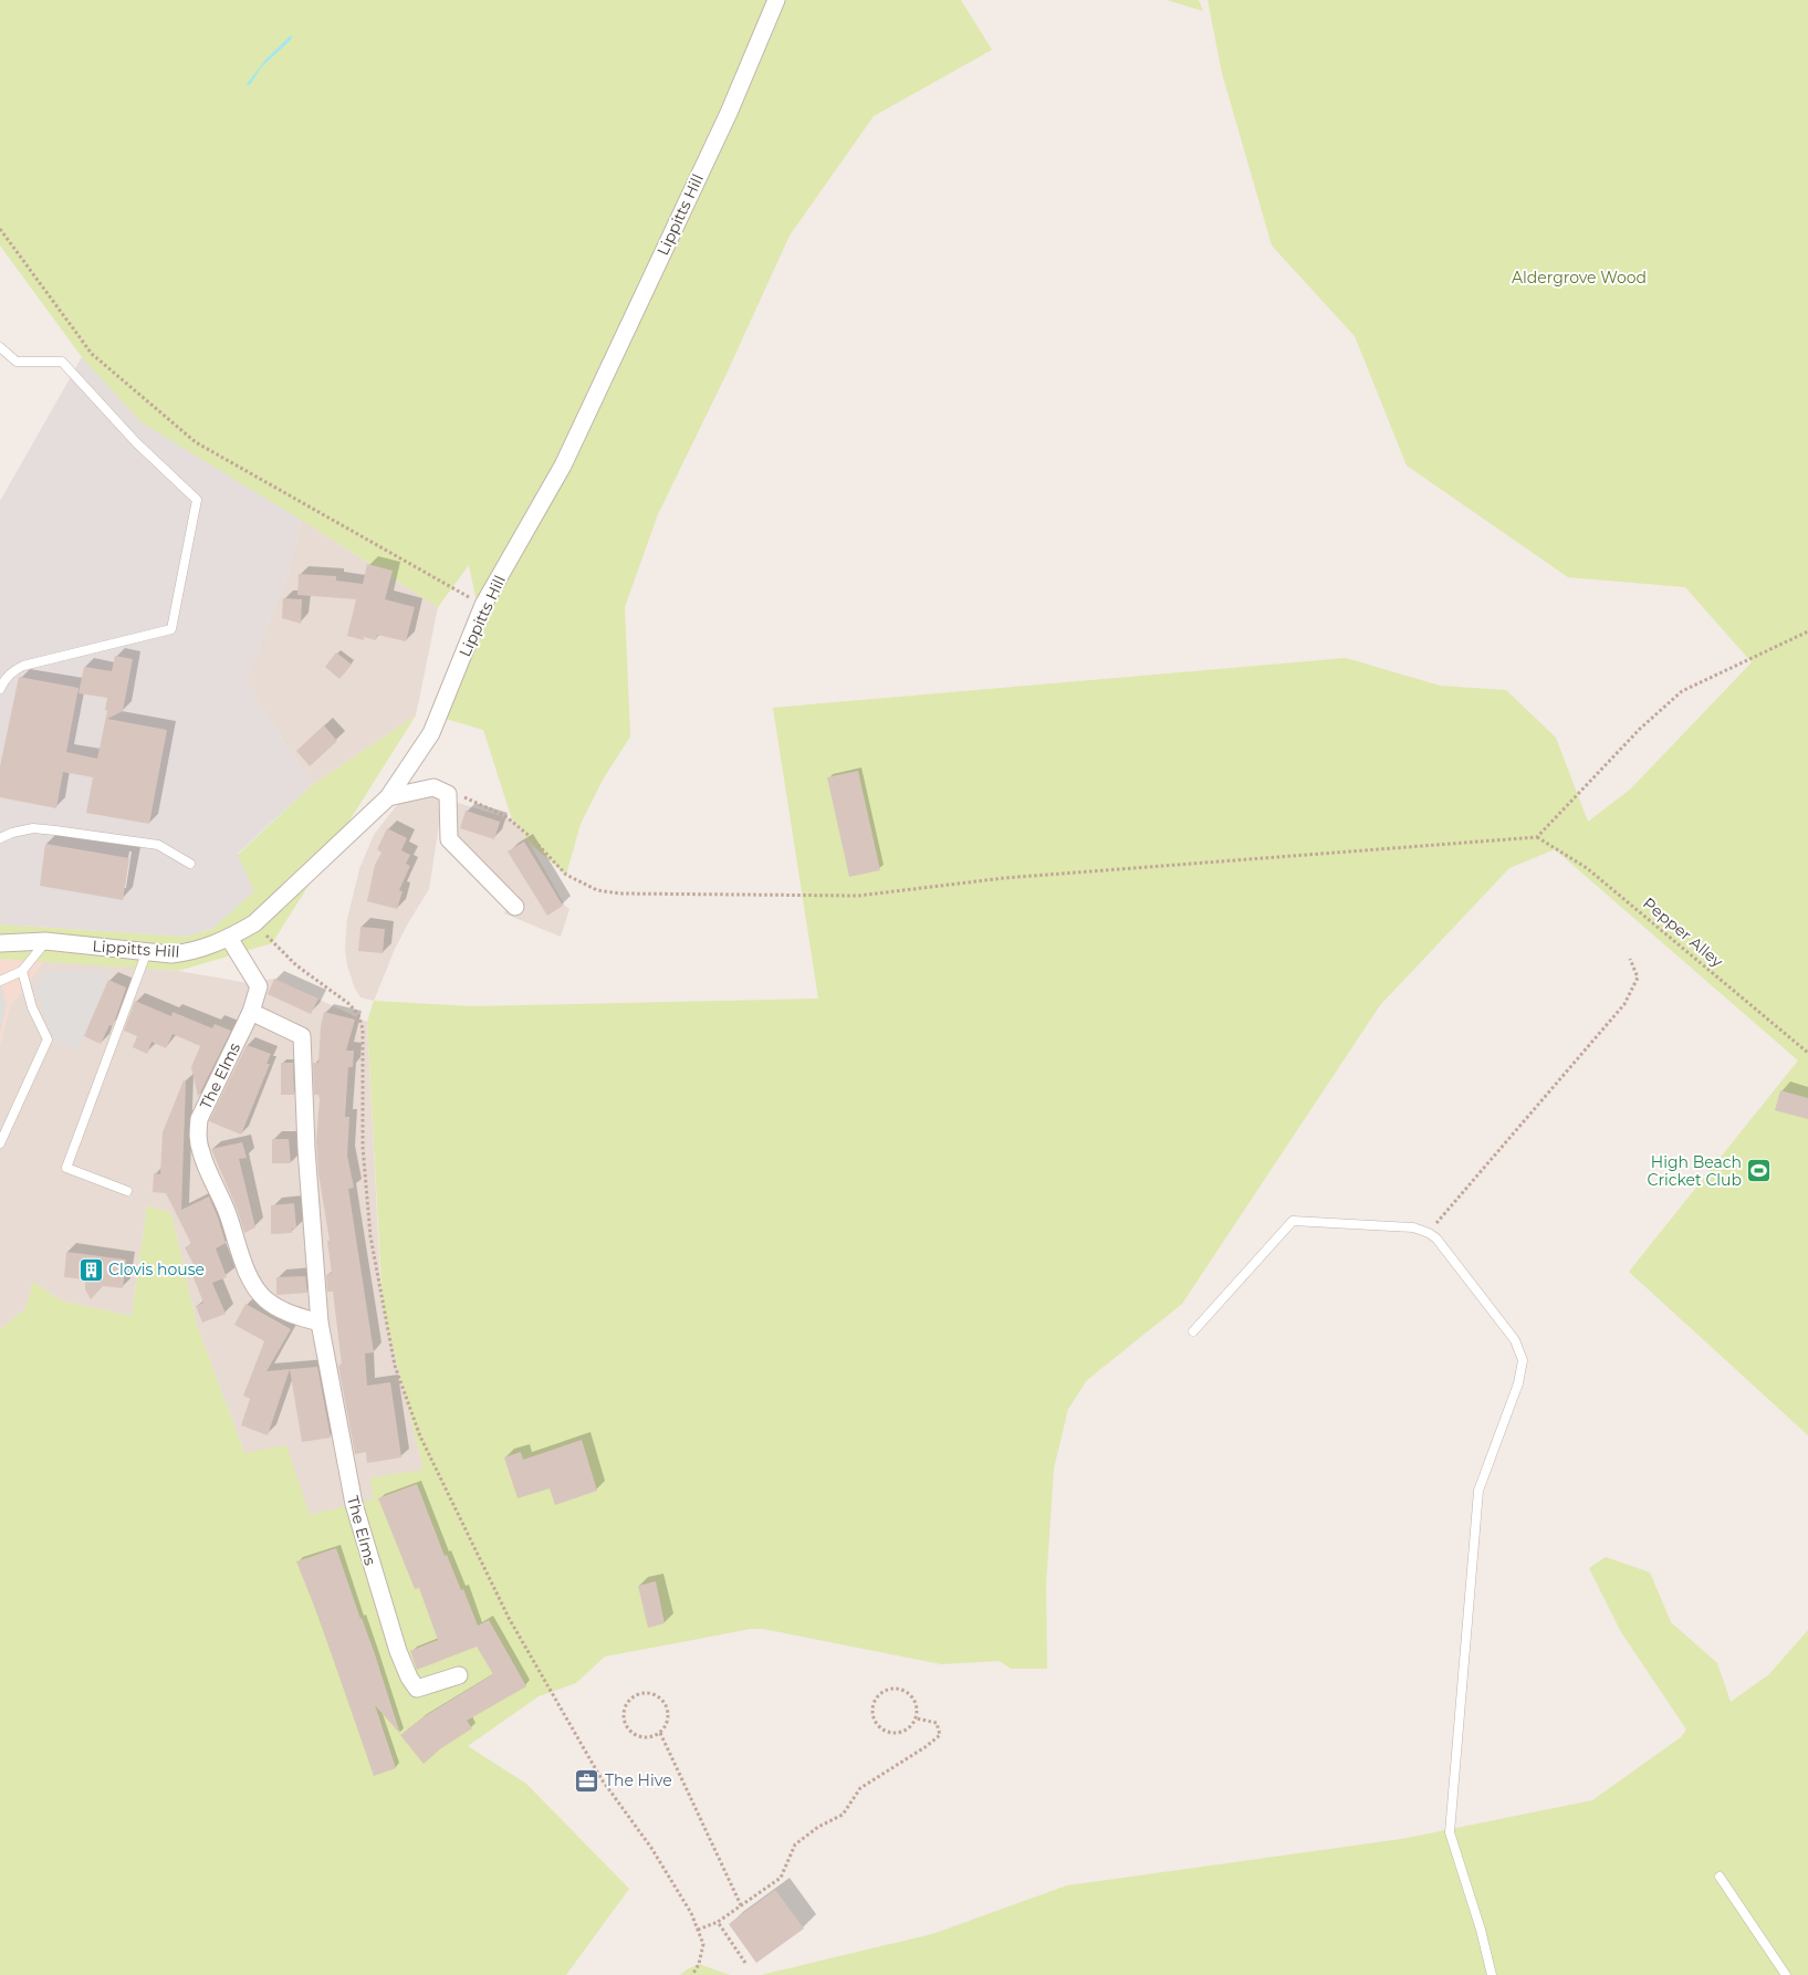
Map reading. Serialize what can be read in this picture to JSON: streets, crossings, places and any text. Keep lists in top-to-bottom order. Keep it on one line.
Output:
{"streets":{"street":["Lippitts Hill","The Elms"],"path":["Pepper Alley"]},"crossings":[["Lippitts Hill","The Elms"]],"parks":["Aldergrove Wood"],"places":{"sports":["High Beach Cricket Club"],"building":["Clovis house"],"office":["The Hive"]}}
